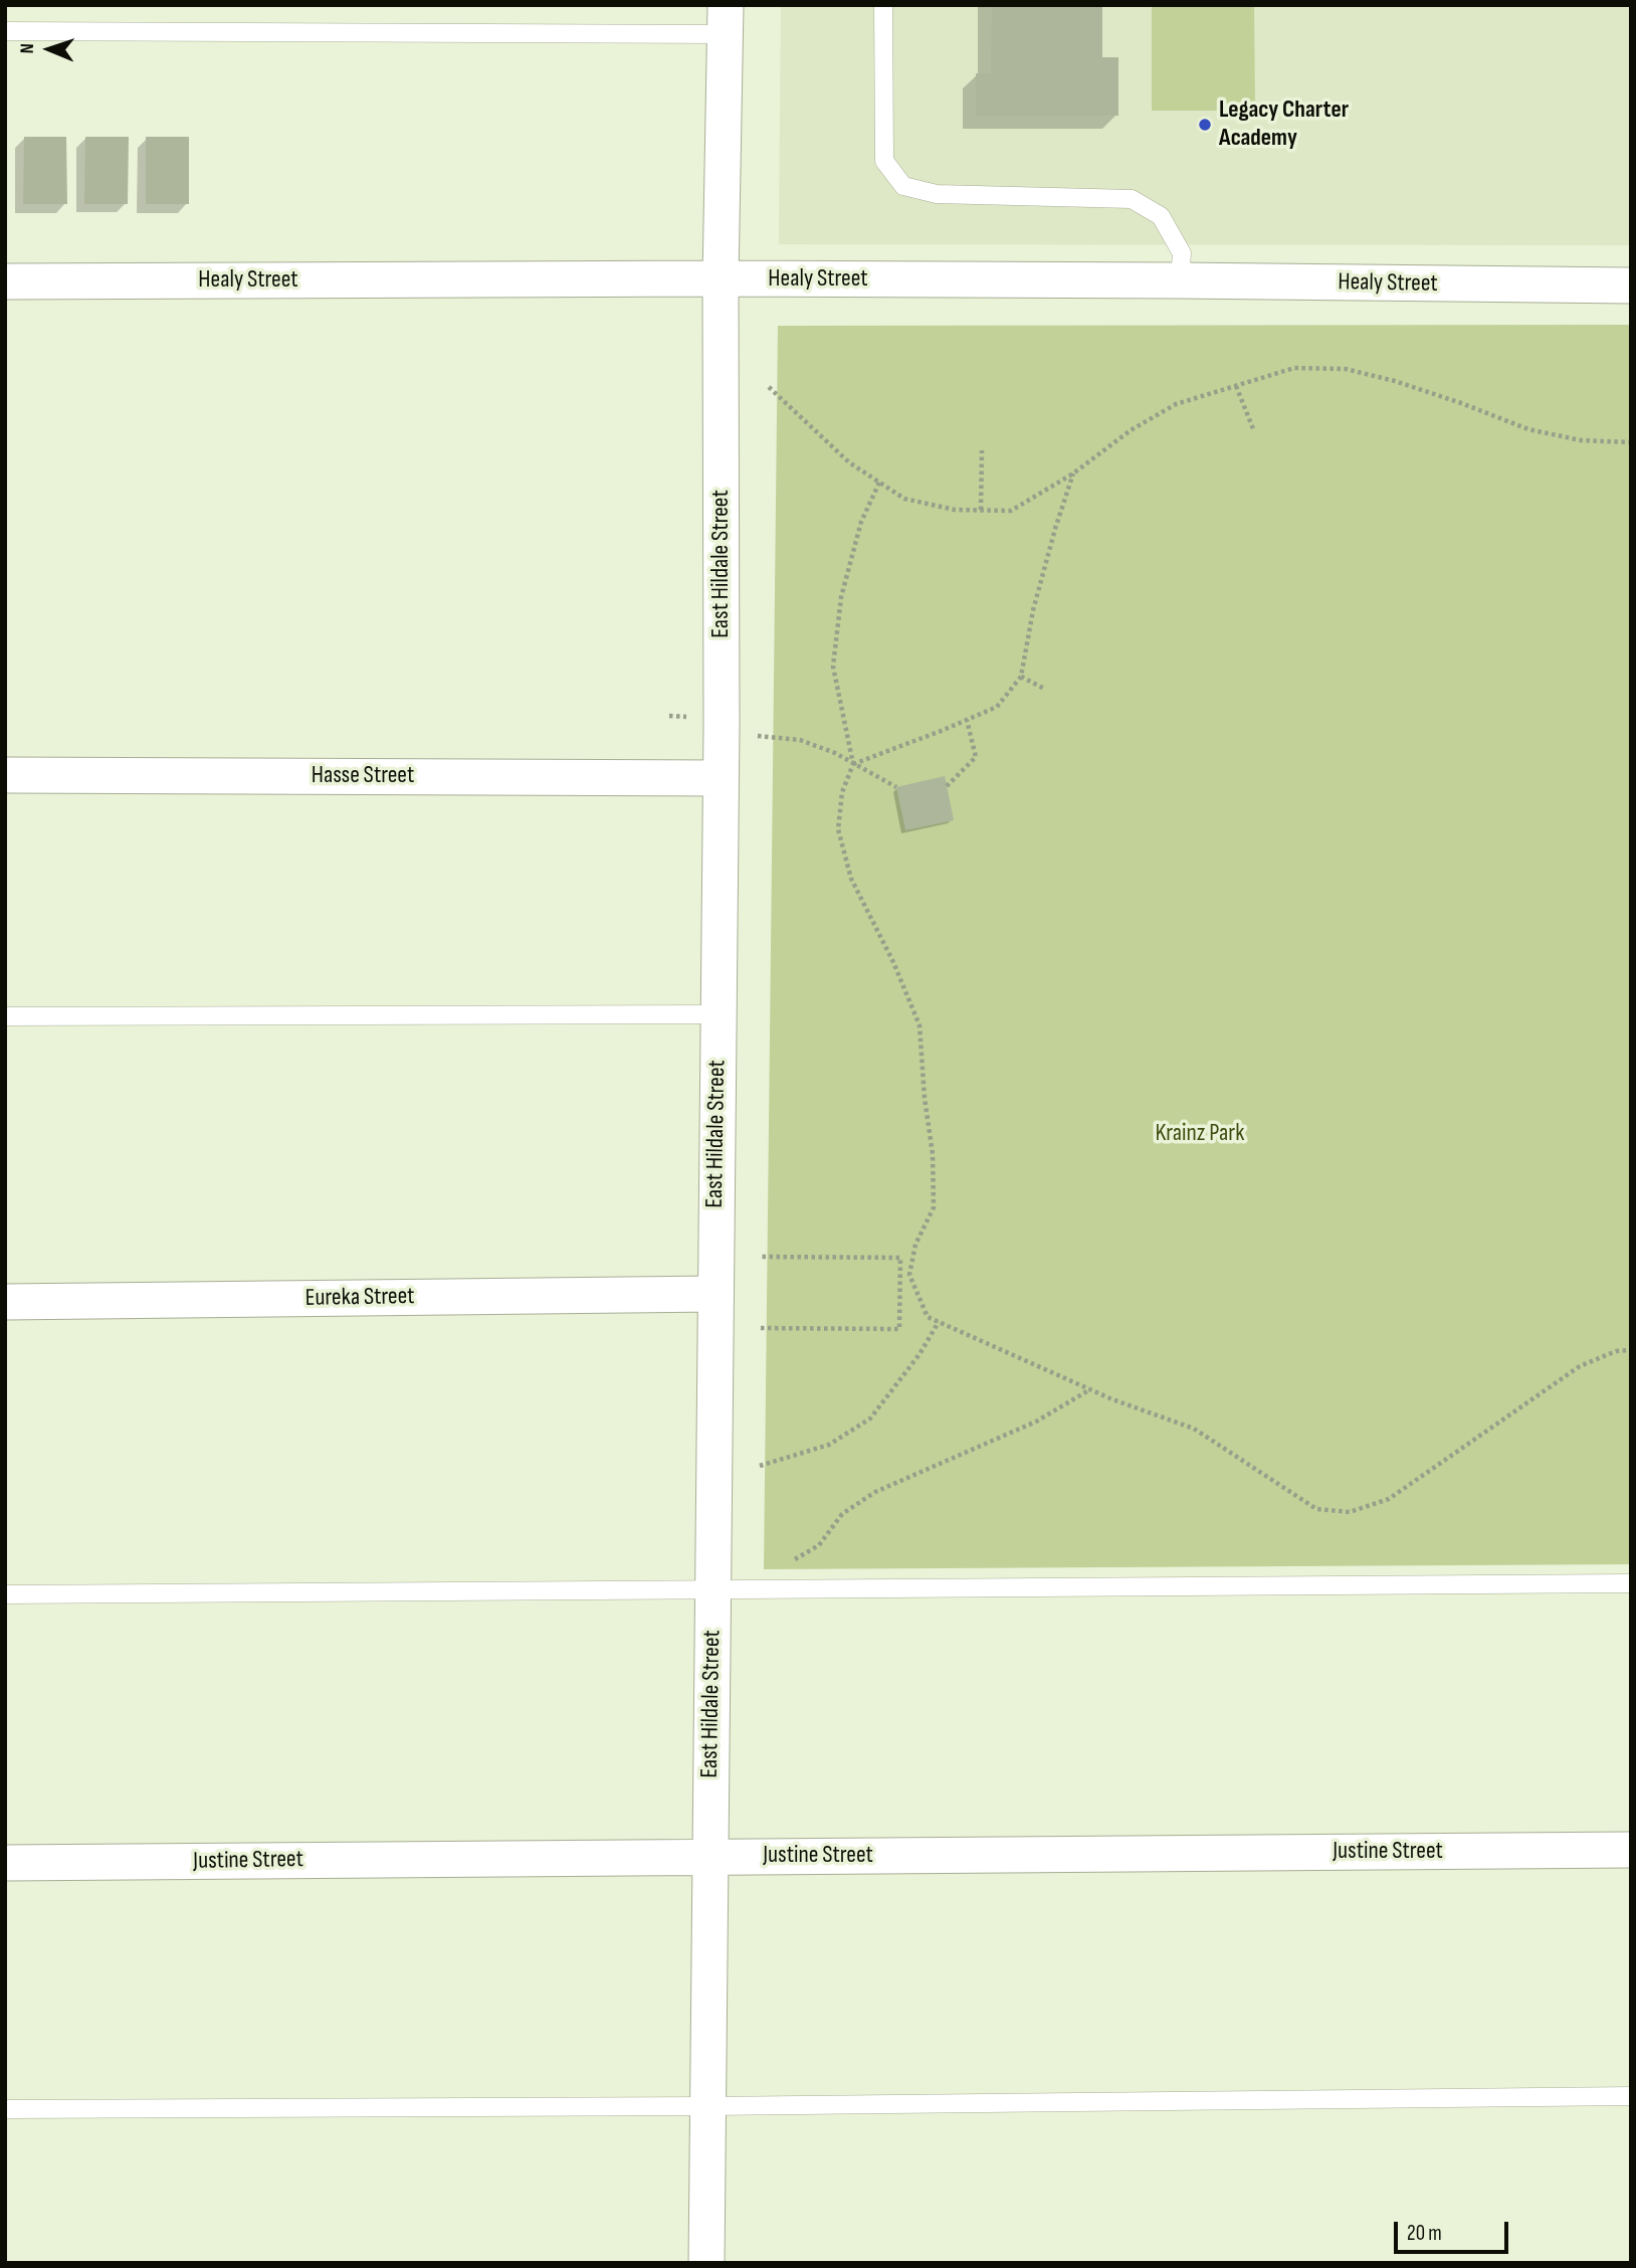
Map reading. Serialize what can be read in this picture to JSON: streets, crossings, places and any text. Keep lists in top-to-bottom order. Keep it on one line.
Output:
{"streets":{"street":["Healy Street","East Hildale Street","Hasse Street","Eureka Street","Justine Street"]},"crossings":[["Healy Street","East Hildale Street"],["East Hildale Street","Hasse Street"],["East Hildale Street","Eureka Street"],["East Hildale Street","Justine Street"]],"parks":["Krainz Park"],"places":["Legacy Charter Academy"],"scale_bar":"20 m","north":"left"}
